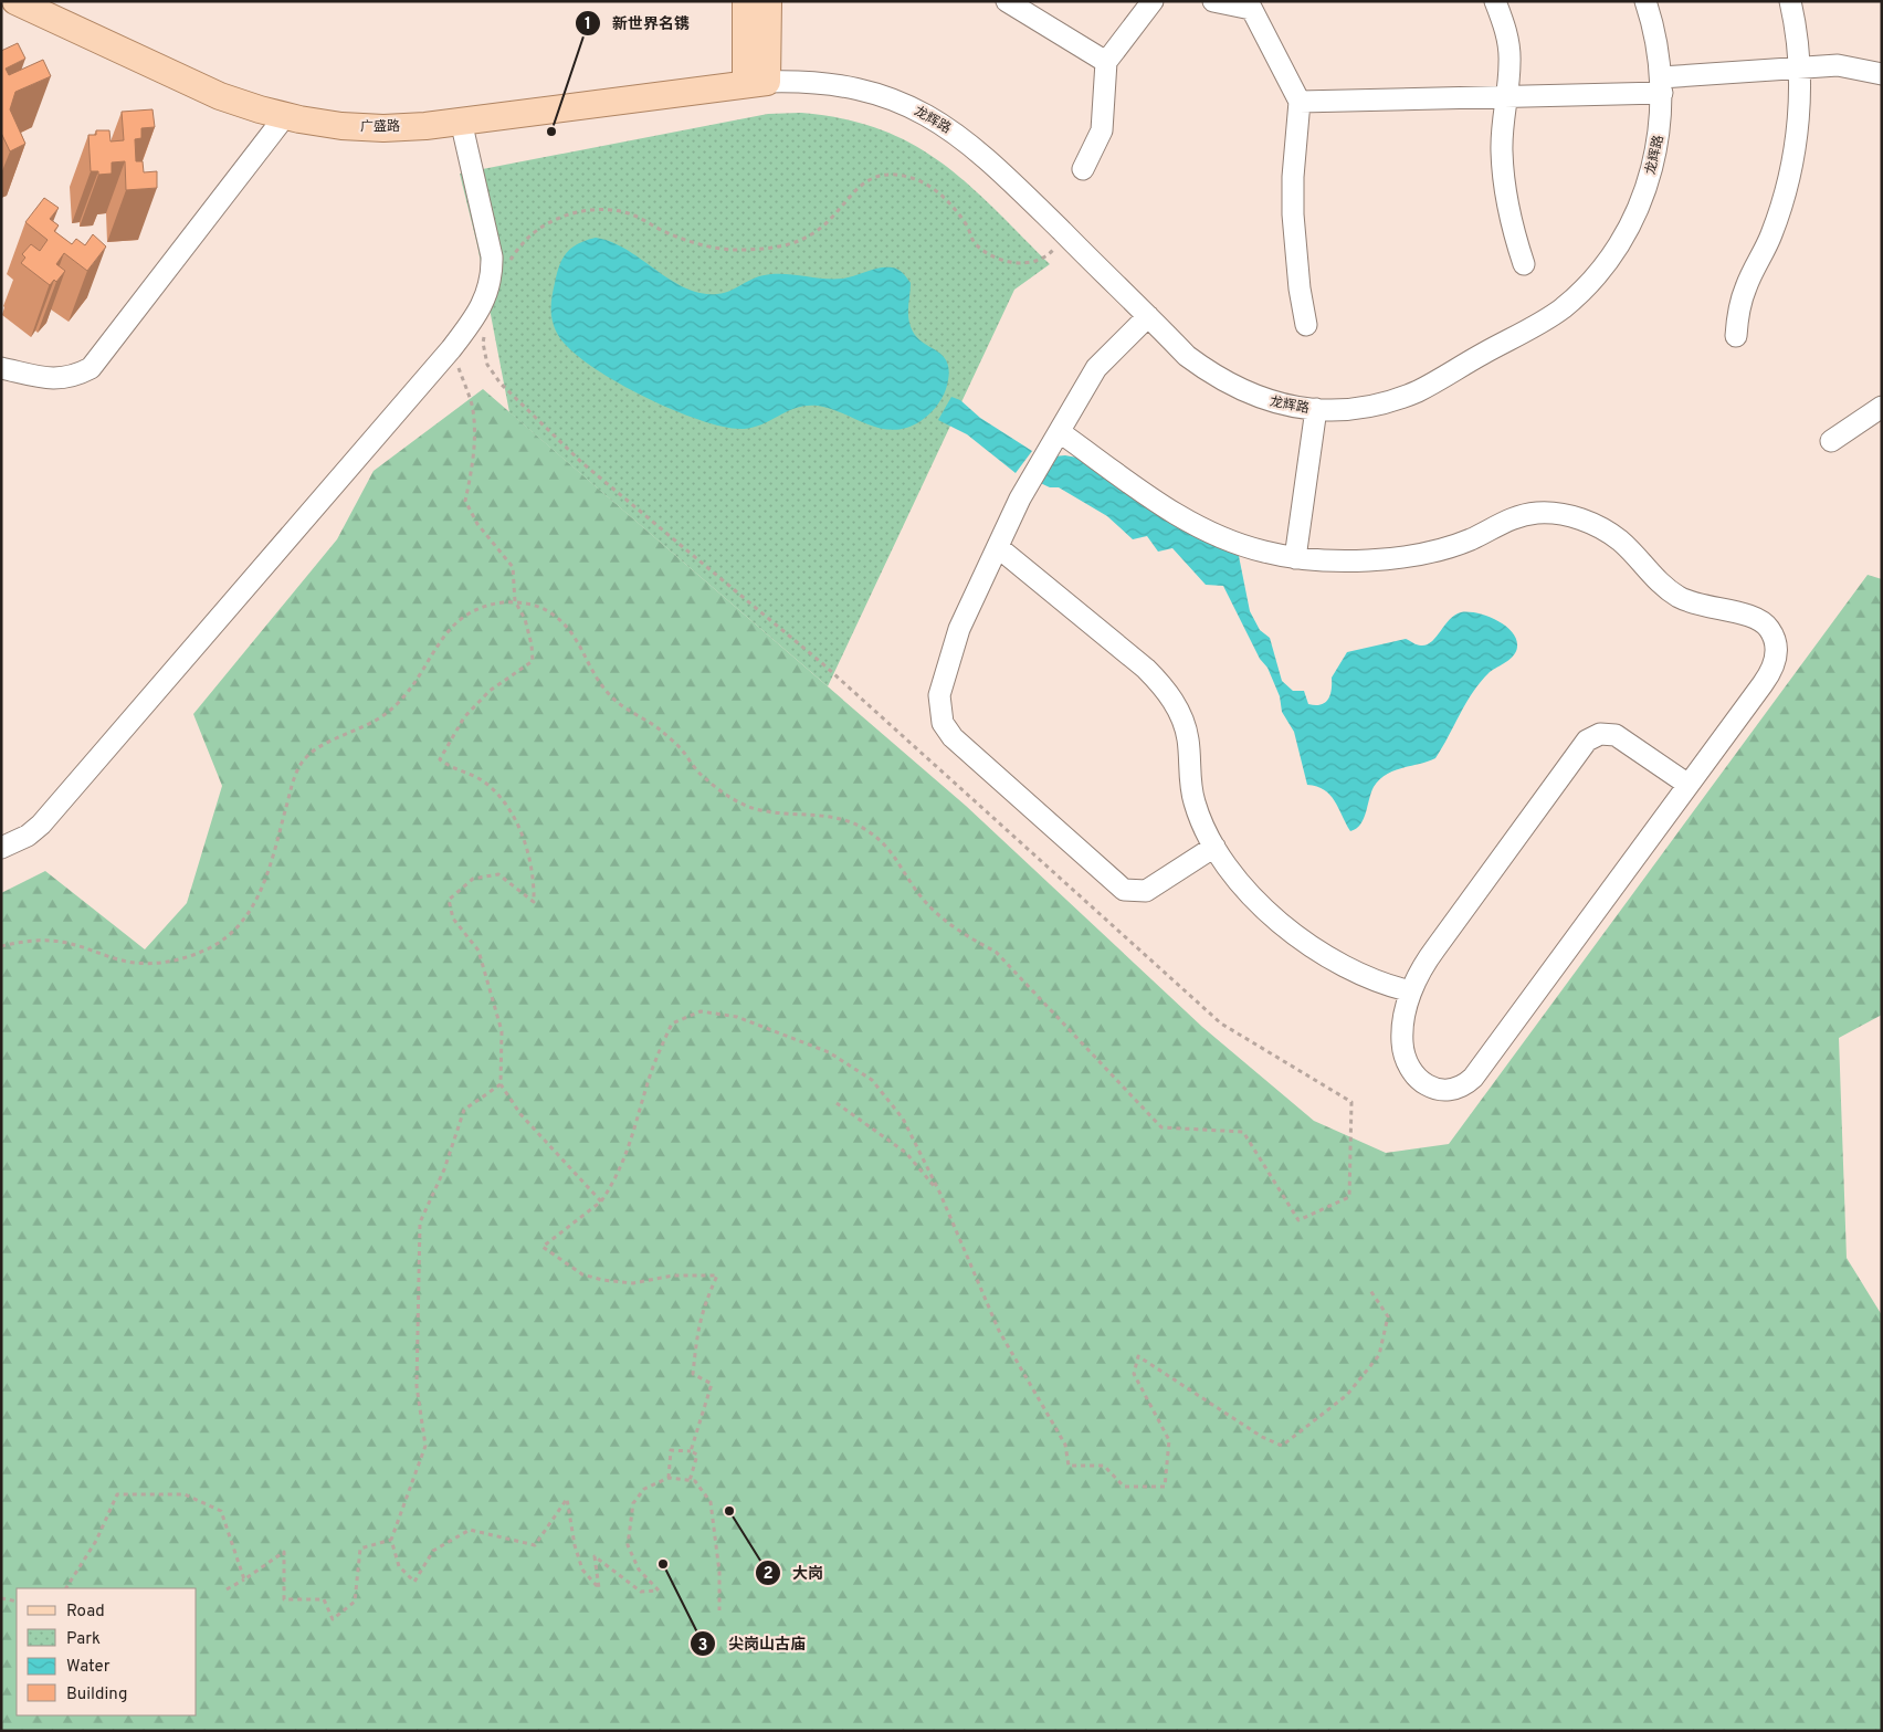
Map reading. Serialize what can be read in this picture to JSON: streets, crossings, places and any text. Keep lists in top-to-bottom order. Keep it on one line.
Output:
{"streets":{"main road":["广盛路"],"street":["龙辉路"]},"crossings":[["龙辉路","广盛路"]],"places":["新世界名镌","大岗","尖岗山古庙"],"legend":["Road","Park","Water","Building"]}
